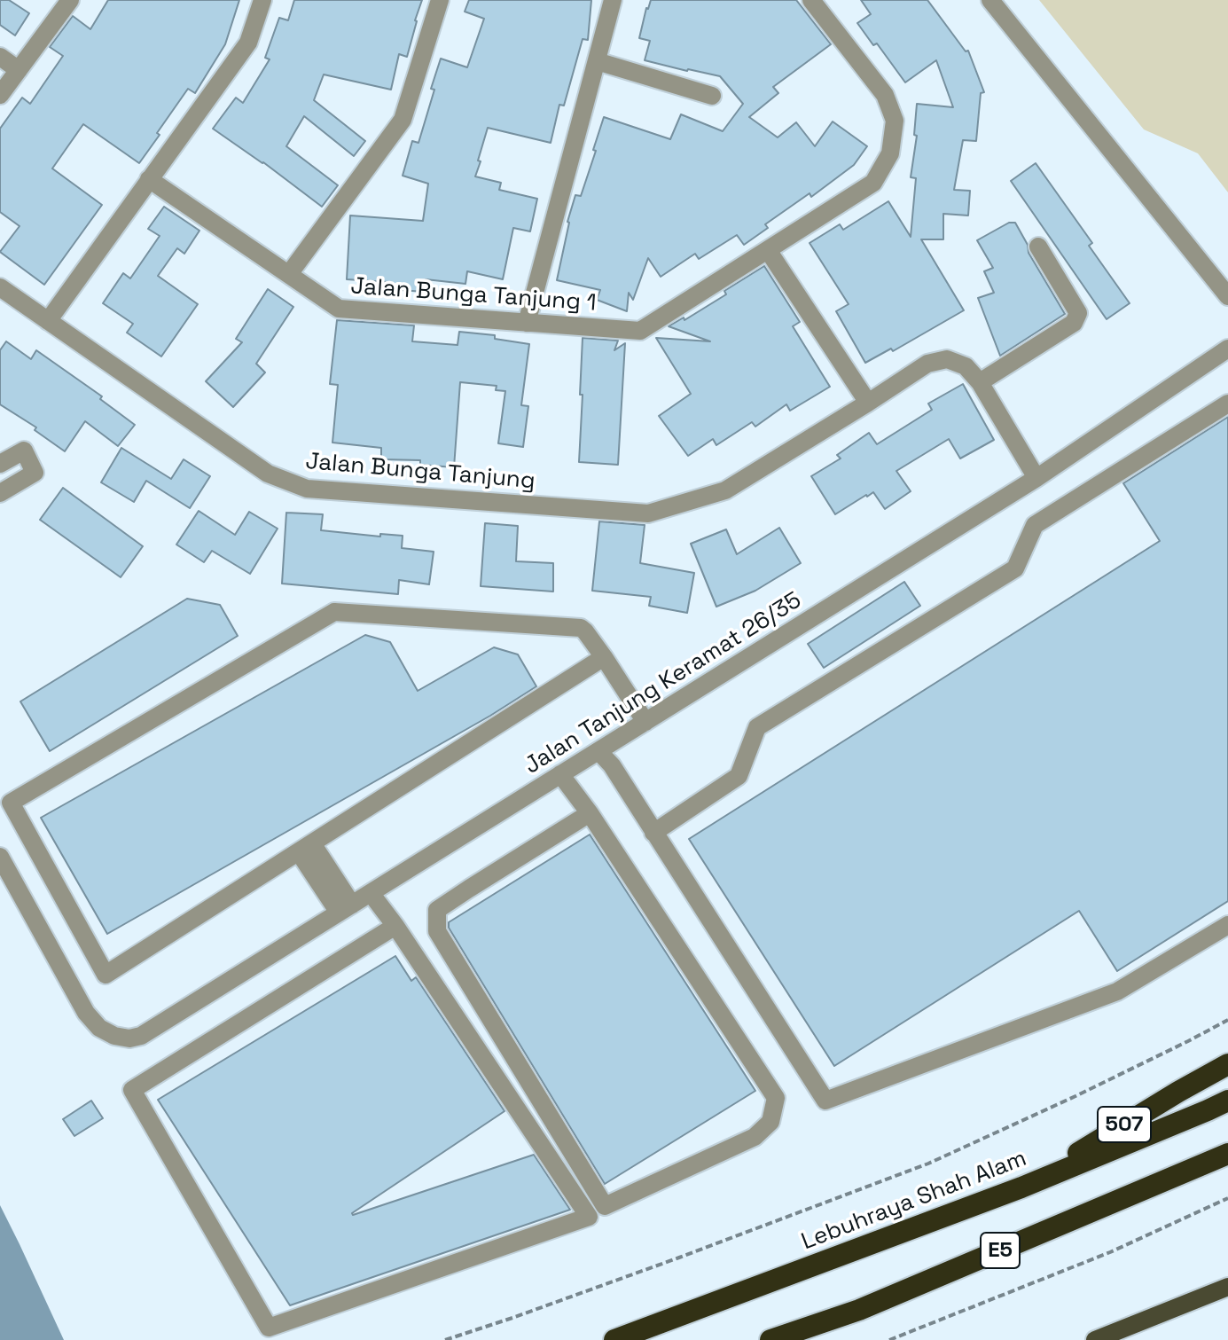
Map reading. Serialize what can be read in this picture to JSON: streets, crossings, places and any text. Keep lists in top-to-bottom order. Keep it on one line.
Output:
{"streets":{"highway":["507","Lebuhraya Shah Alam","E5"],"street":["Jalan Bunga Tanjung 1","Jalan Bunga Tanjung","Jalan Tanjung Keramat 26/35"]},"crossings":[["Jalan Bunga Tanjung","Jalan Tanjung Keramat 26/35"],["507","Lebuhraya Shah Alam"]]}
